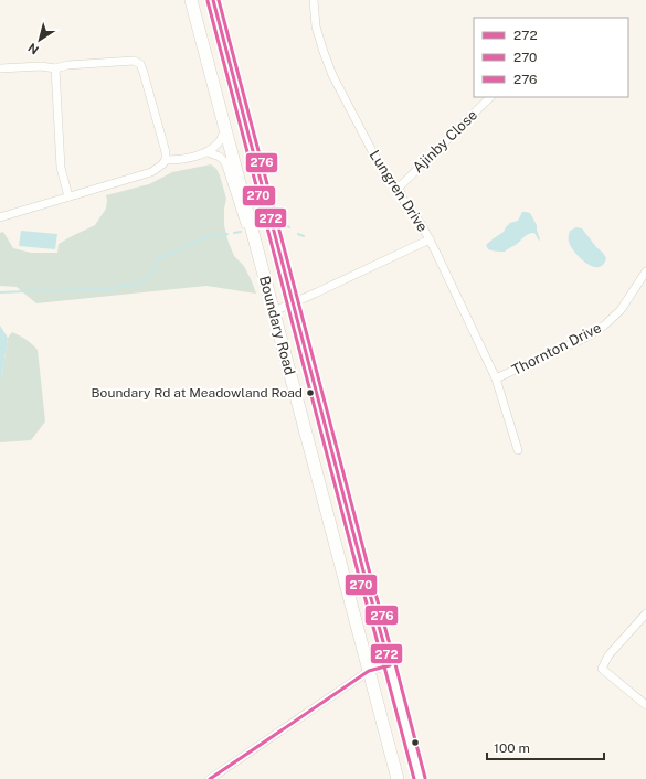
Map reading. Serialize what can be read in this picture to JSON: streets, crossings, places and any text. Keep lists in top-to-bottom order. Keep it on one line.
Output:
{"streets":{"highway":["Boundary Road"],"street":["Ajinby Close","Lungren Drive","Thornton Drive"]},"crossings":[["Ajinby Close","Lungren Drive"],["Lungren Drive","Thornton Drive"]],"places":["Boundary Rd at Meadowland Road"],"lines":["transit line 272","transit line 276","transit line 270"],"legend":["272","270","276"],"scale_bar":"100 m","north":"bottom left"}
